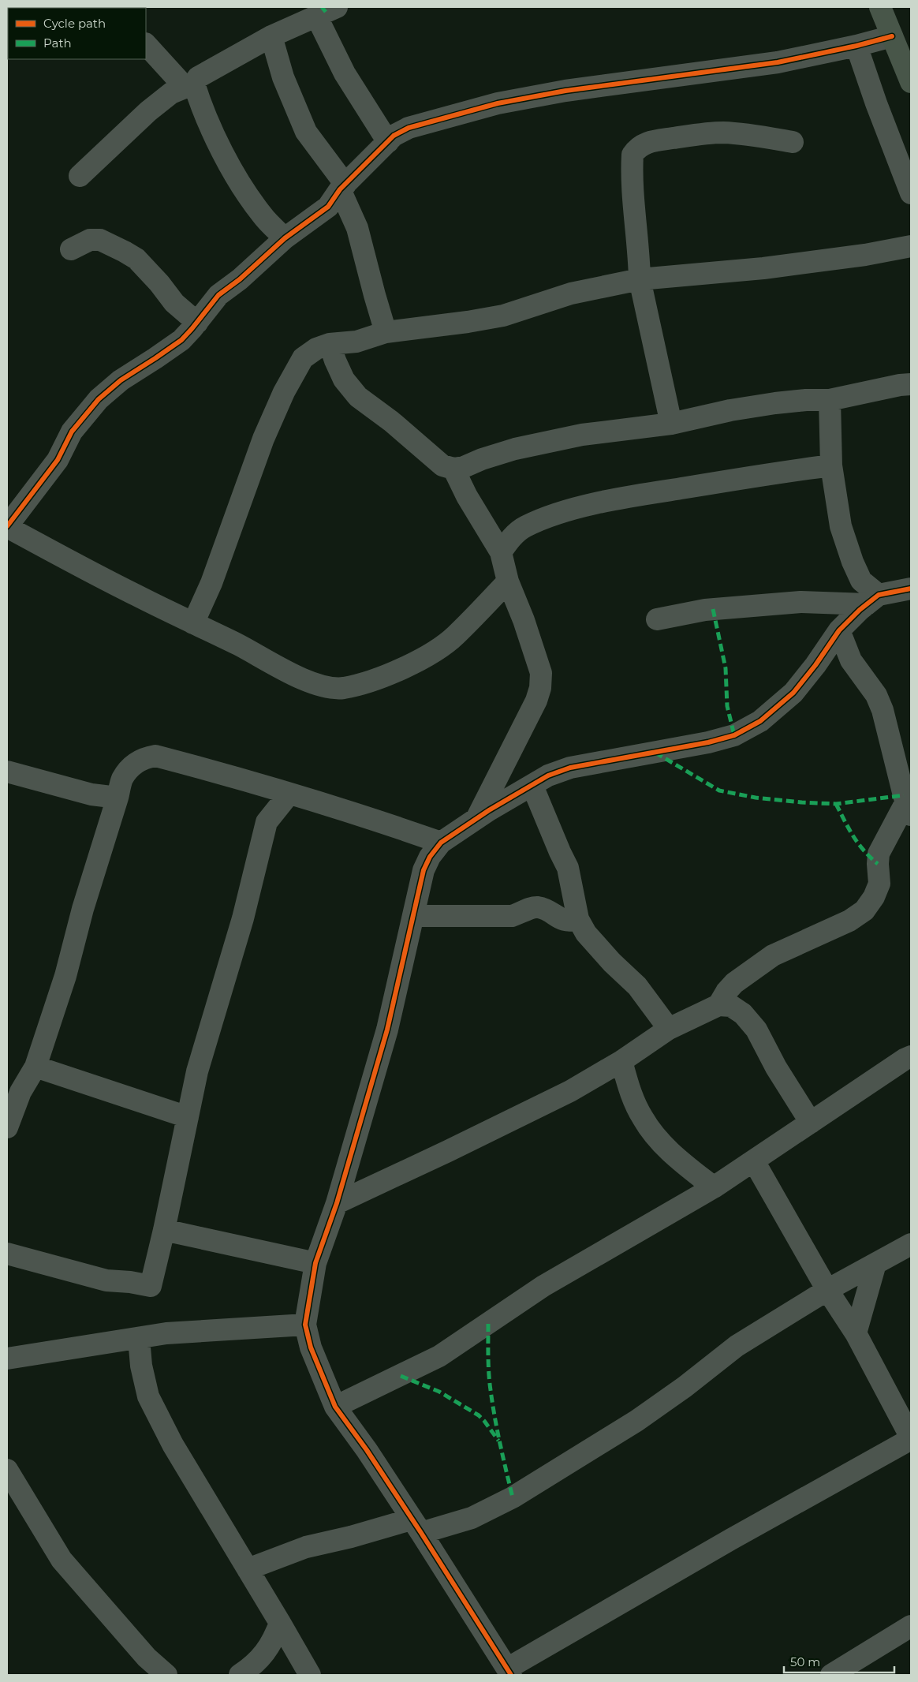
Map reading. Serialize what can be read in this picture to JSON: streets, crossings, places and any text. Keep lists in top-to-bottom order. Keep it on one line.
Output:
{"legend":["Cycle path","Path"],"scale_bar":"50 m"}
